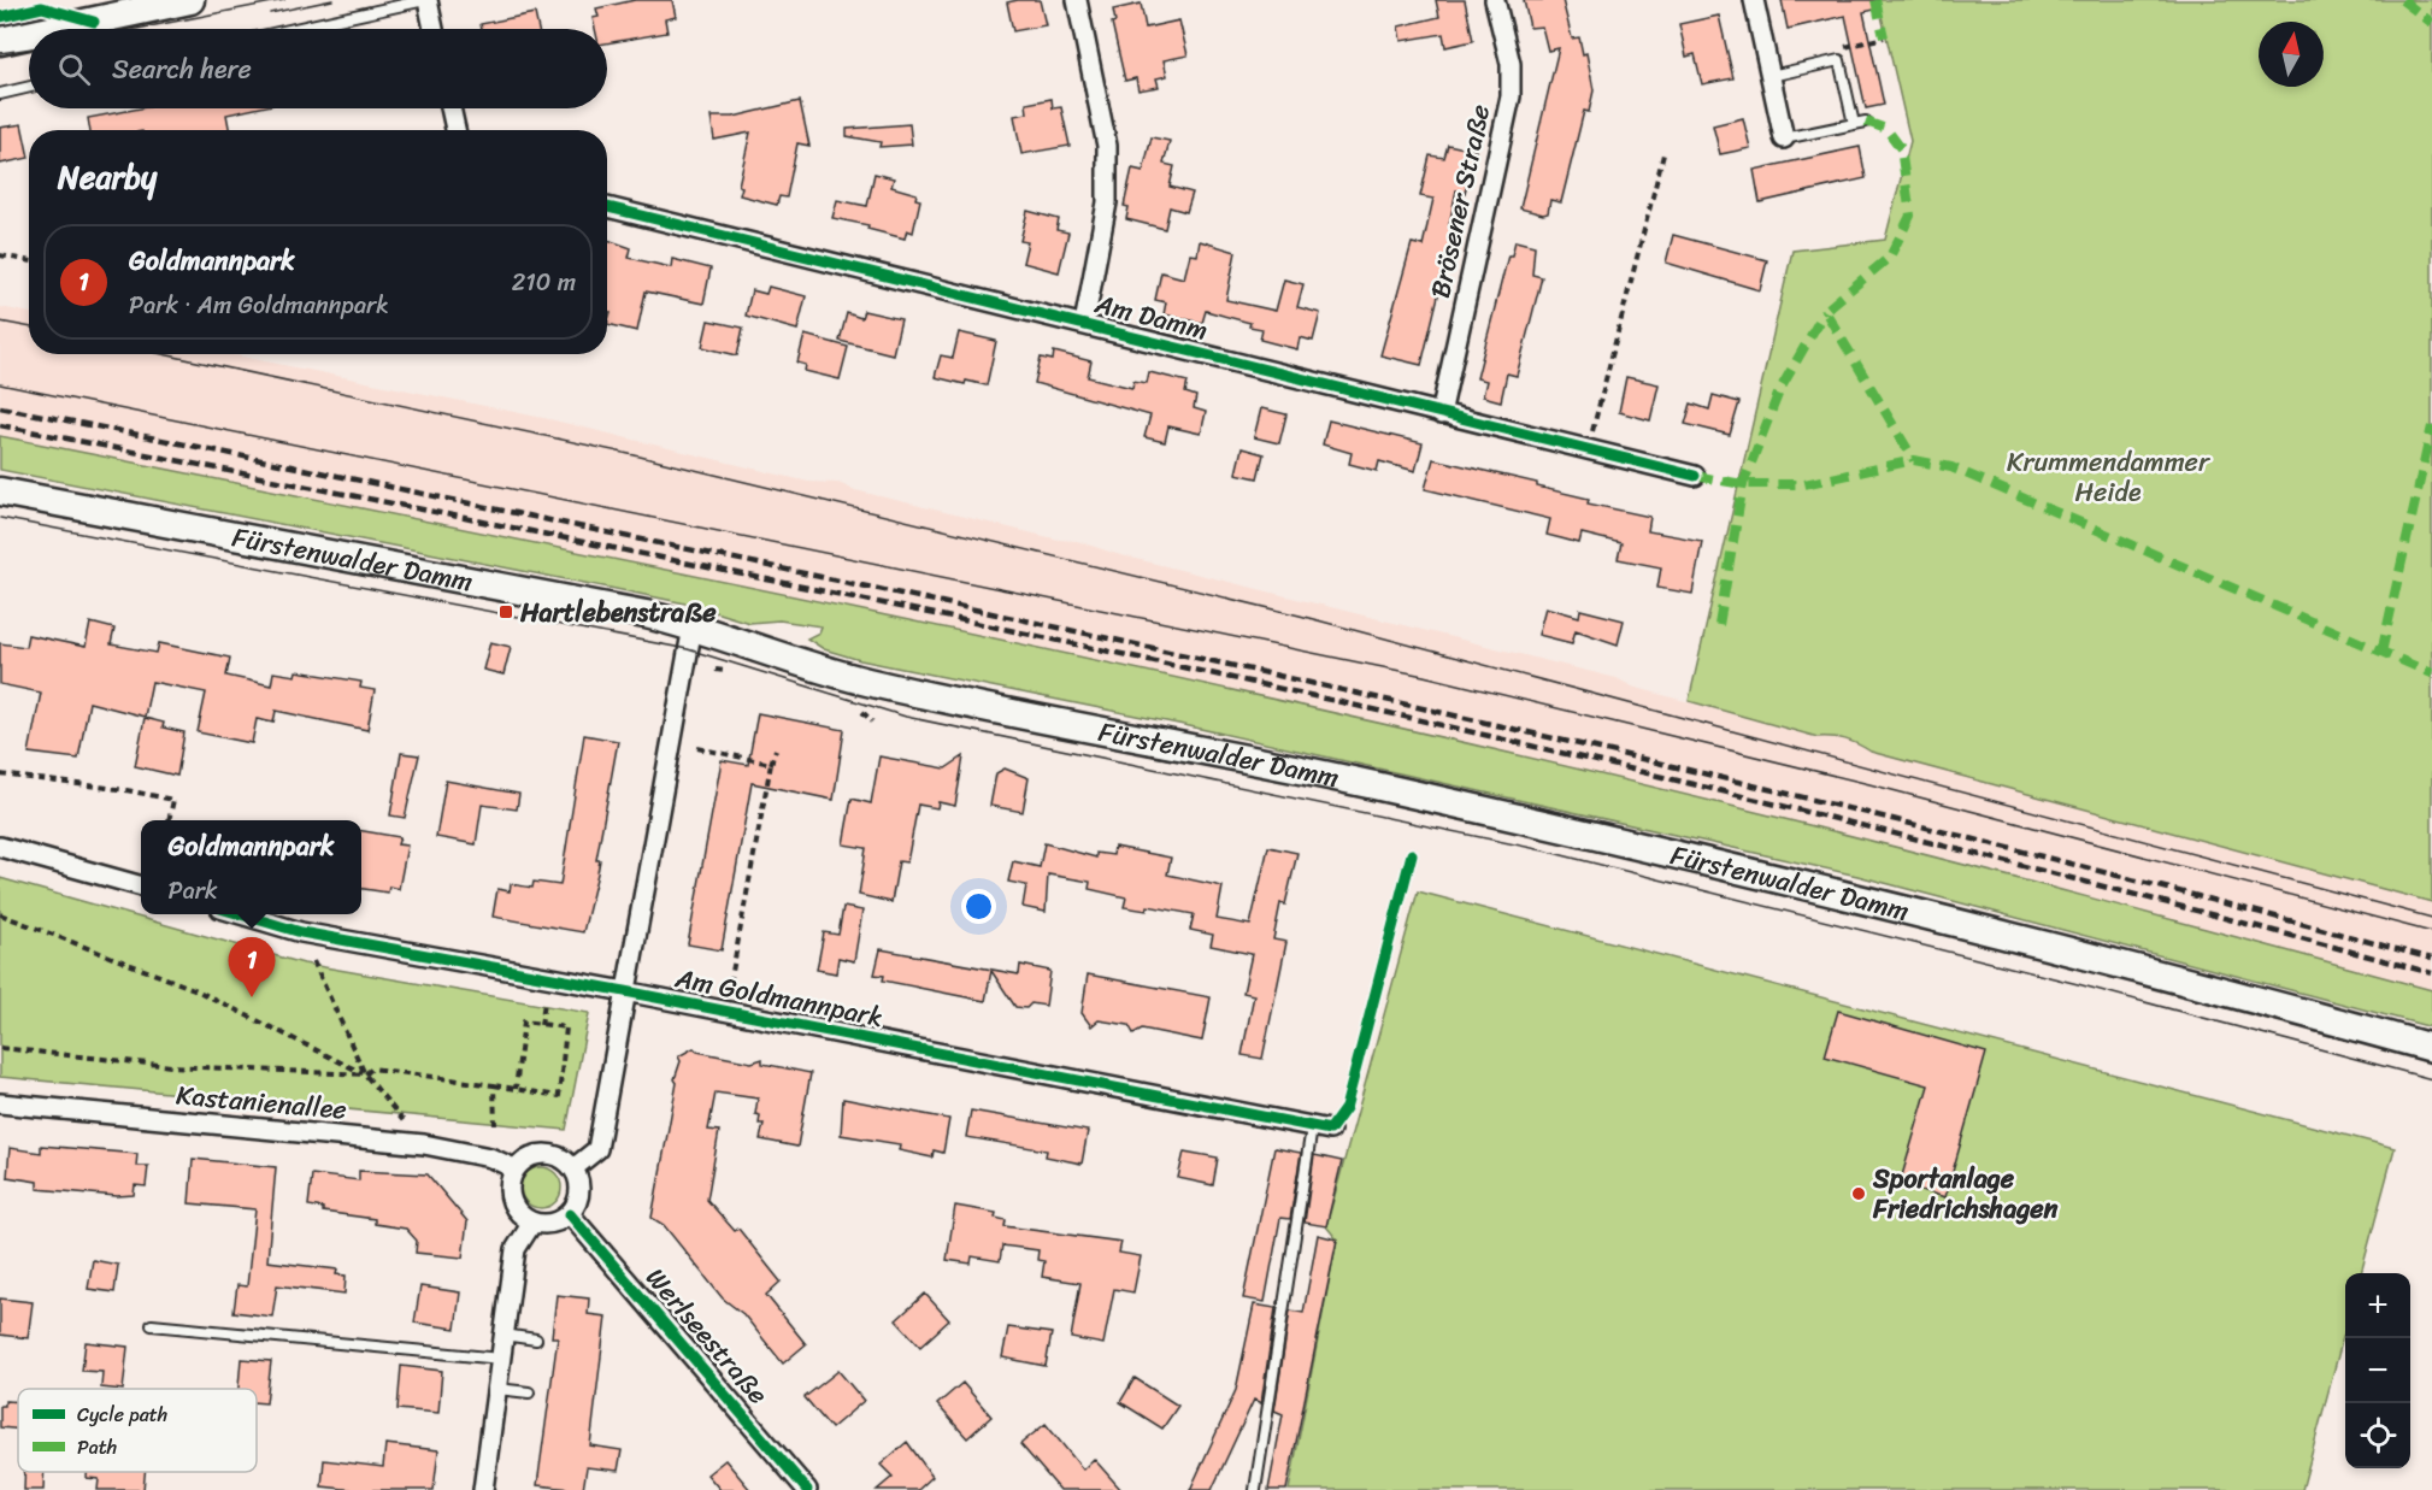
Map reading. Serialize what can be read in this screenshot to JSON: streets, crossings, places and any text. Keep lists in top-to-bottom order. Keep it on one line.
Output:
{"streets":{"main road":["Fürstenwalder Damm"],"street":["Brösener Straße","Am Damm","Am Goldmannpark","Kastanienallee","Werlseestraße"]},"crossings":[["Brösener Straße","Am Damm"],["Kastanienallee","Werlseestraße"]],"parks":["Krummendammer Heide"],"places":{"transit":["Hartlebenstraße"],"other":["Sportanlage Friedrichshagen"]},"legend":["Cycle path","Path"],"north":"top","page":{"search":"Search here","heading":"Nearby","list":[{"mark":"1","name":"Goldmannpark","note":"Park · Am Goldmannpark","value":"210 m"}],"popup":["Goldmannpark","Park"],"pins":"1","map_buttons":["+","−"]}}
